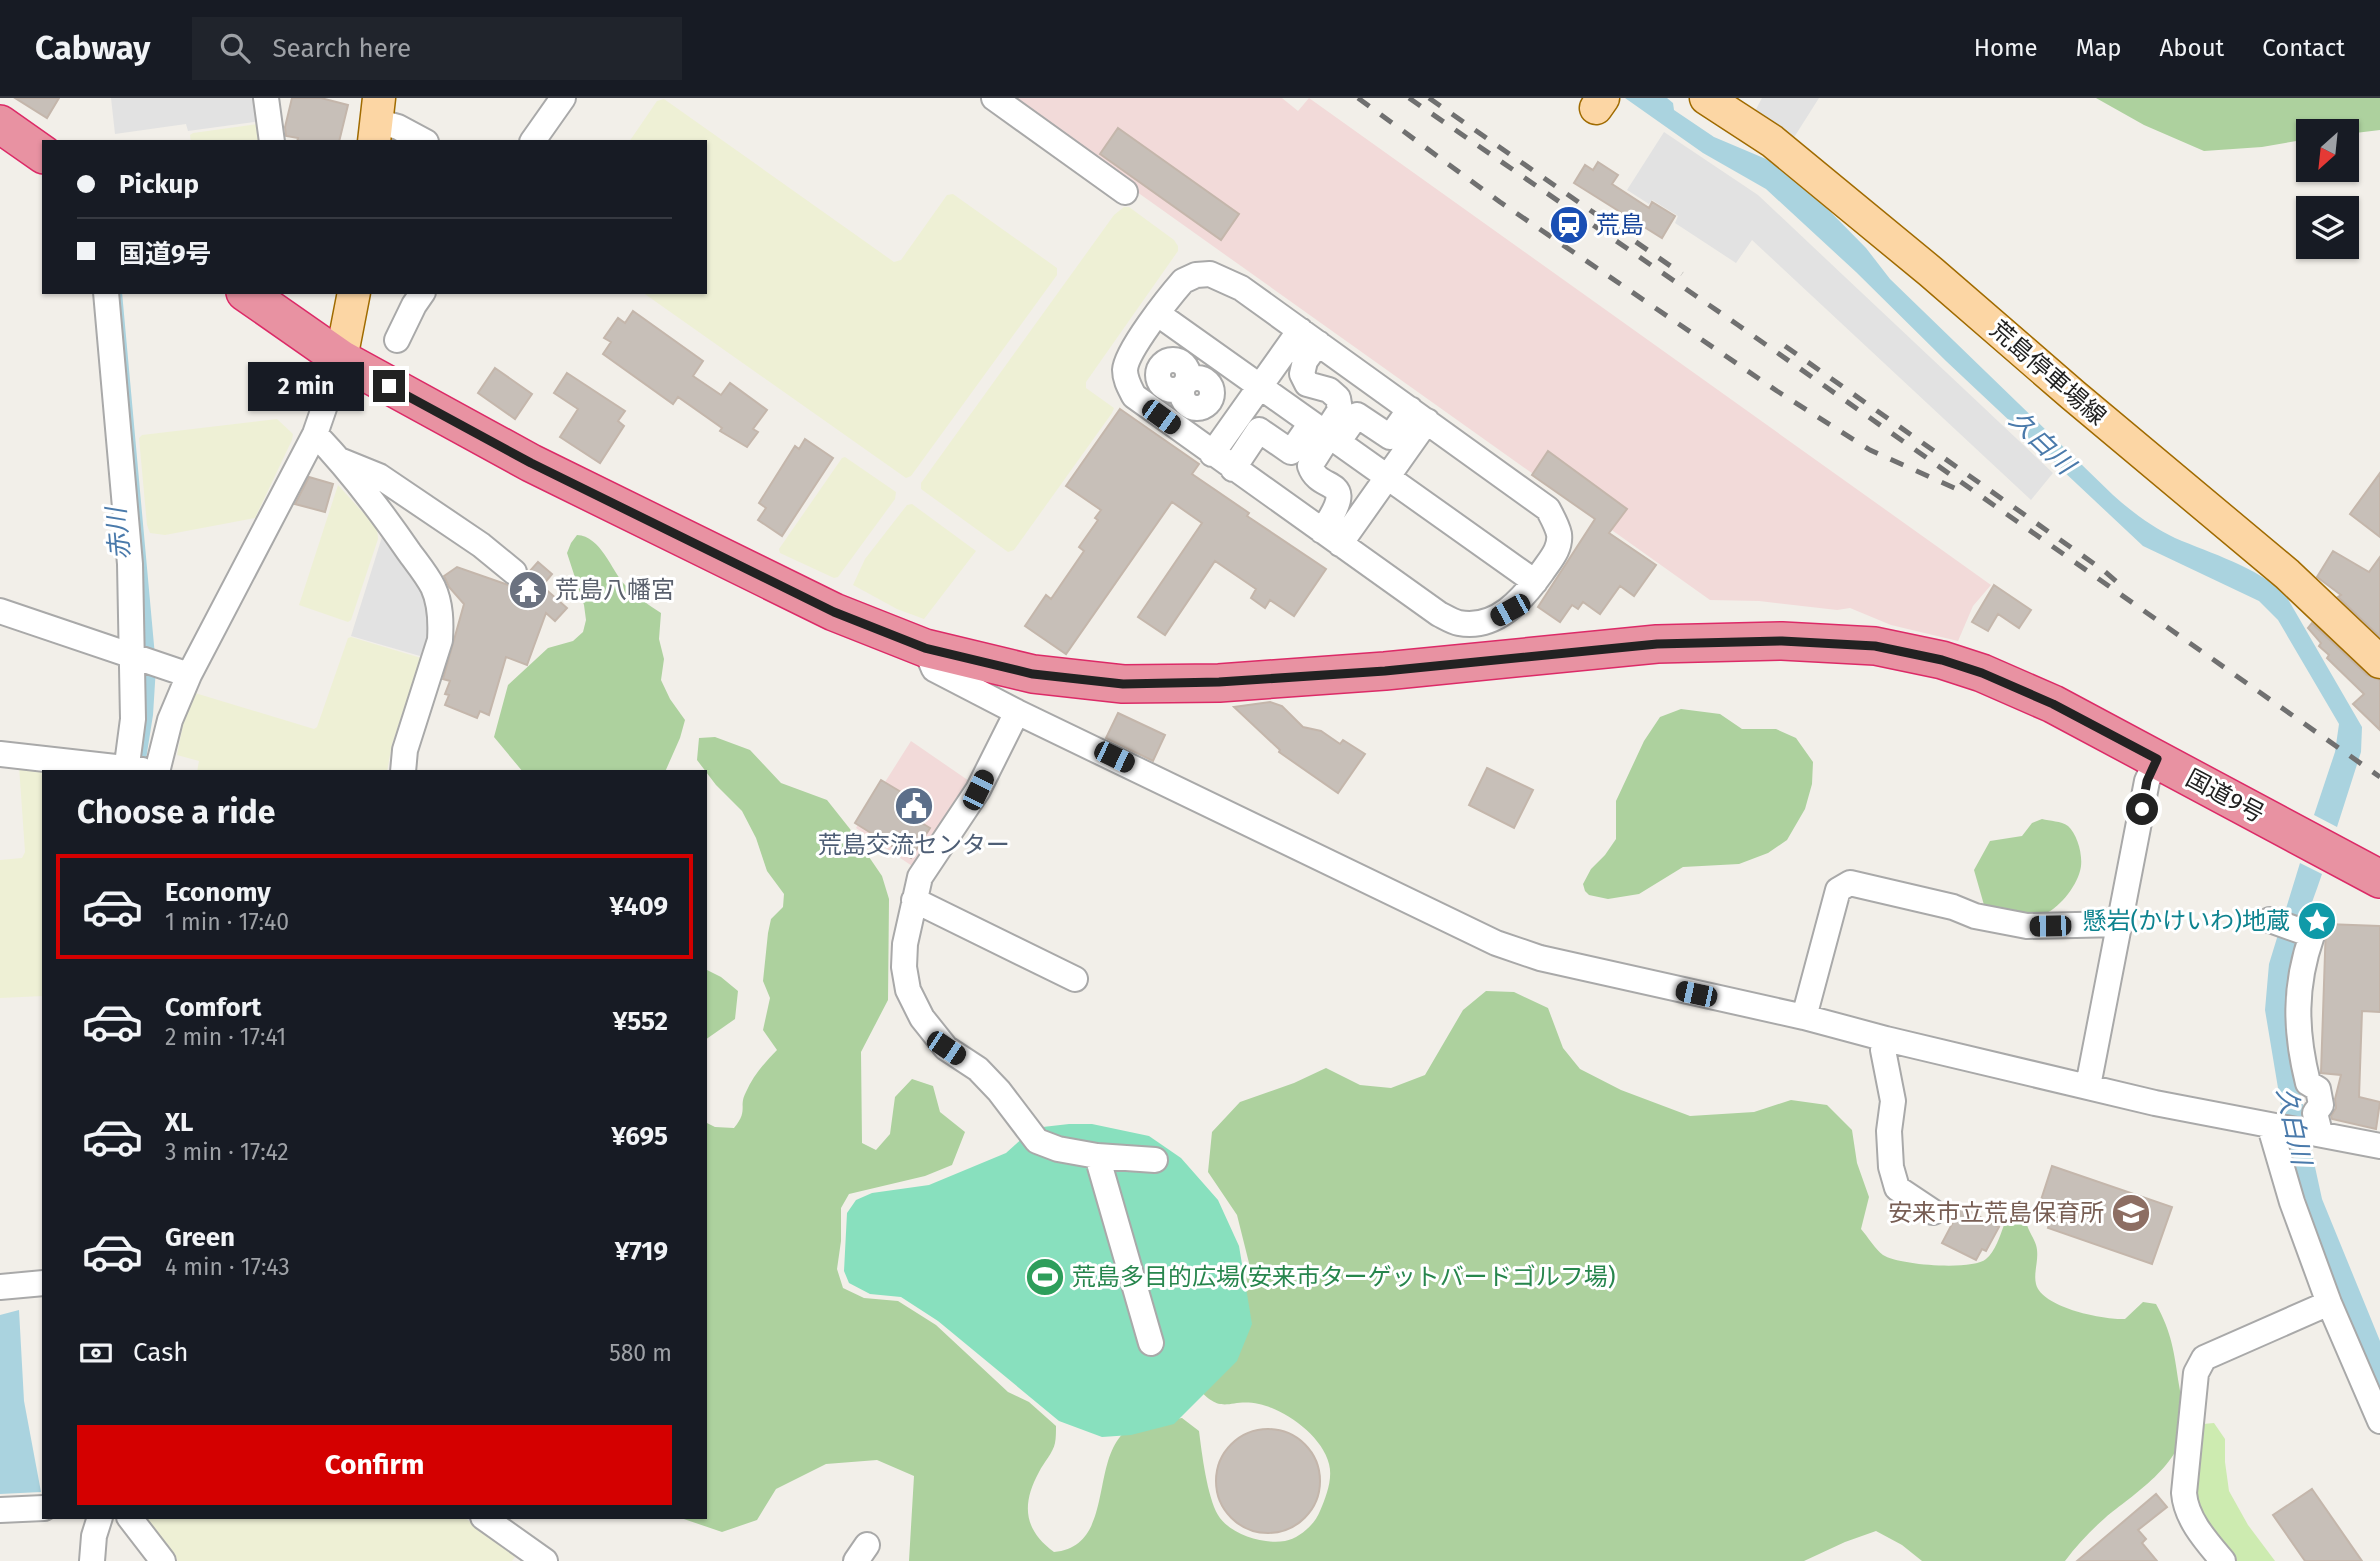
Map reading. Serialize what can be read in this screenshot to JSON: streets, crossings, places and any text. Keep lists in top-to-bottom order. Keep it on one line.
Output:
{"streets":{"highway":["国道9号"],"main road":["荒島停車場線"]},"water":["久白川","赤川"],"places":{"station":["荒島"],"temple":["荒島八幡宮"],"public building":["荒島交流センター"],"place":["懸岩(かけいわ)地蔵"],"school or university":["安来市立荒島保育所"],"sports":["荒島多目的広場(安来市ターゲットバードゴルフ場)"]},"north":"bottom left","page":{"header":"Cabway","search":"Search here","nav":["Home","Map","About","Contact"],"banner":["Pickup","国道9号"],"bubble":"2 min","heading":"Choose a ride","list":[{"name":"Economy","note":"1 min · 17:40","value":"¥409"},{"name":"Comfort","note":"2 min · 17:41","value":"¥552"},{"name":"XL","note":"3 min · 17:42","value":"¥695"},{"name":"Green","note":"4 min · 17:43","value":"¥719"}],"pay":["Cash","580 m"],"buttons":"Confirm"}}
